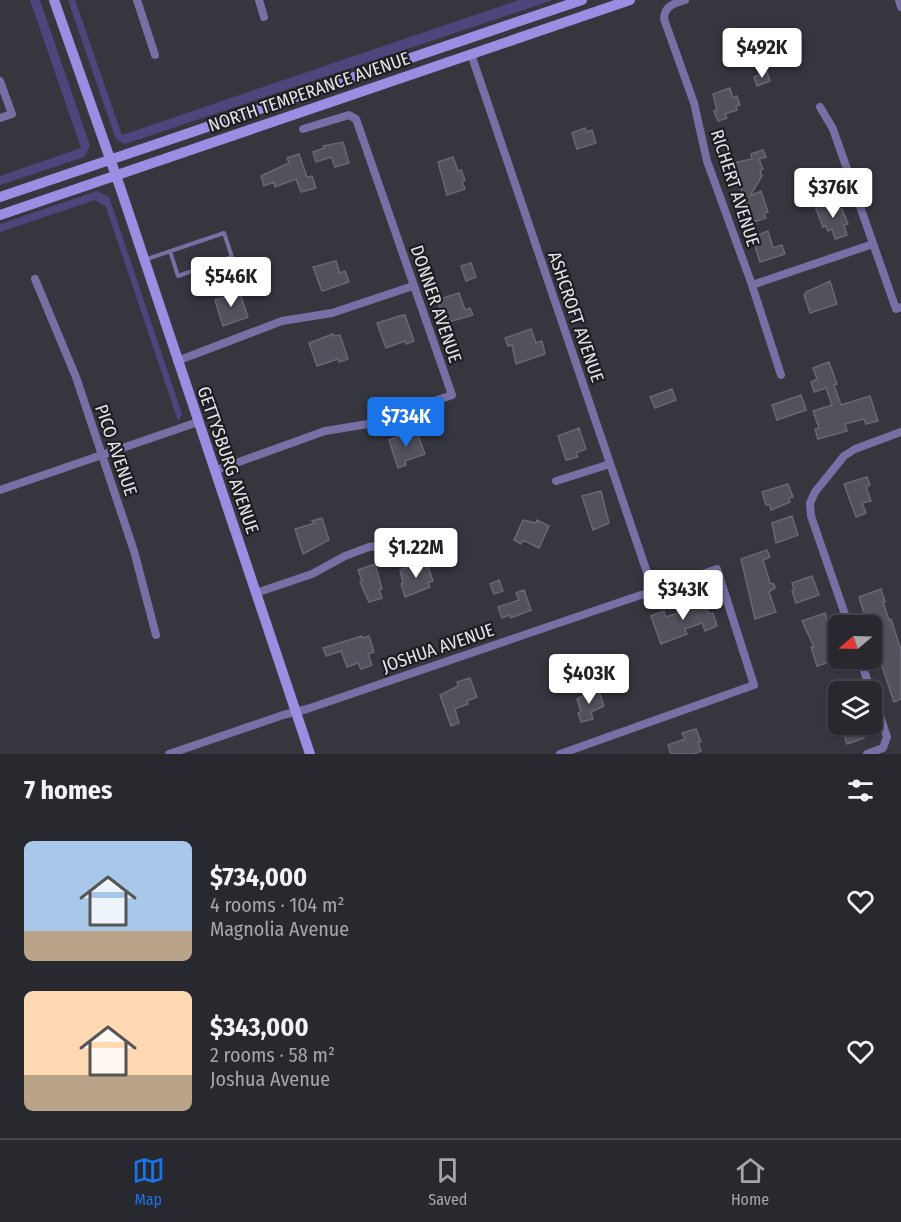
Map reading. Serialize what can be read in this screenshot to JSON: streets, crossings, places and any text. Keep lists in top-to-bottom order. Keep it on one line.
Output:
{"streets":{"main road":["NORTH TEMPERANCE AVENUE","GETTYSBURG AVENUE"],"street":["RICHERT AVENUE","DONNER AVENUE","ASHCROFT AVENUE","PICO AVENUE","JOSHUA AVENUE"]},"crossings":[["NORTH TEMPERANCE AVENUE","ASHCROFT AVENUE"],["NORTH TEMPERANCE AVENUE","GETTYSBURG AVENUE"],["DONNER AVENUE","GETTYSBURG AVENUE"],["ASHCROFT AVENUE","JOSHUA AVENUE"],["GETTYSBURG AVENUE","JOSHUA AVENUE"]],"north":"left","page":{"price":["$492K","$376K","$546K","$734K","$1.22M","$343K","$403K"],"heading":"7 homes","list":[{"name":"$734,000","note":"4 rooms · 104 m² · Magnolia Avenue"},{"name":"$343,000","note":"2 rooms · 58 m² · Joshua Avenue"}],"tabs":["Map","Saved","Home"]}}
